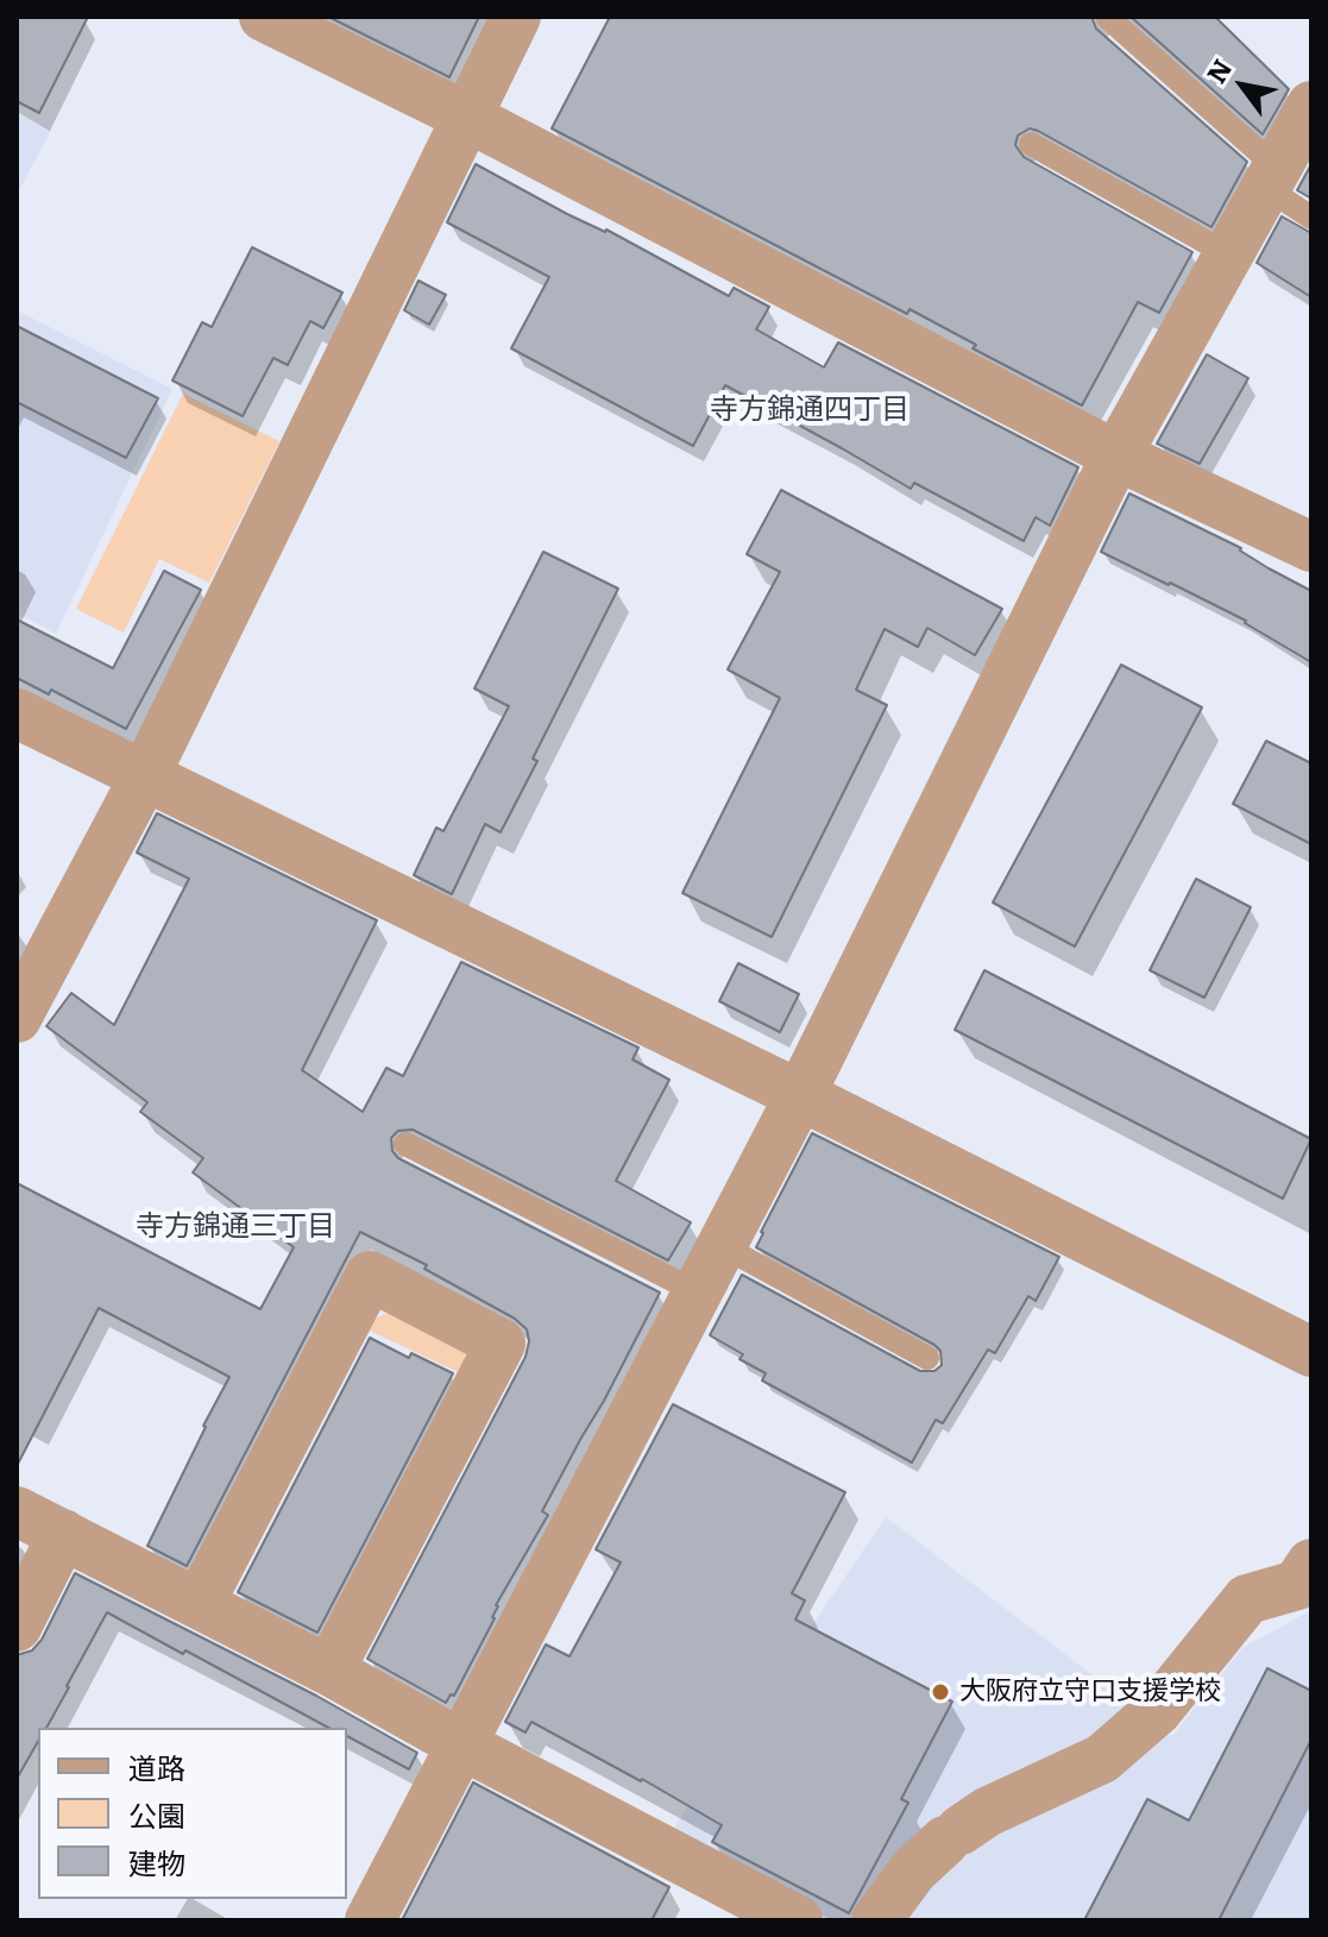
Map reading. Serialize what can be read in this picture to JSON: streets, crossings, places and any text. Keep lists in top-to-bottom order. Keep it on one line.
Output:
{"districts":["寺方錦通四丁目","寺方錦通三丁目"],"places":["大阪府立守口支援学校"],"legend":["道路","公園","建物"],"north":"top left"}
